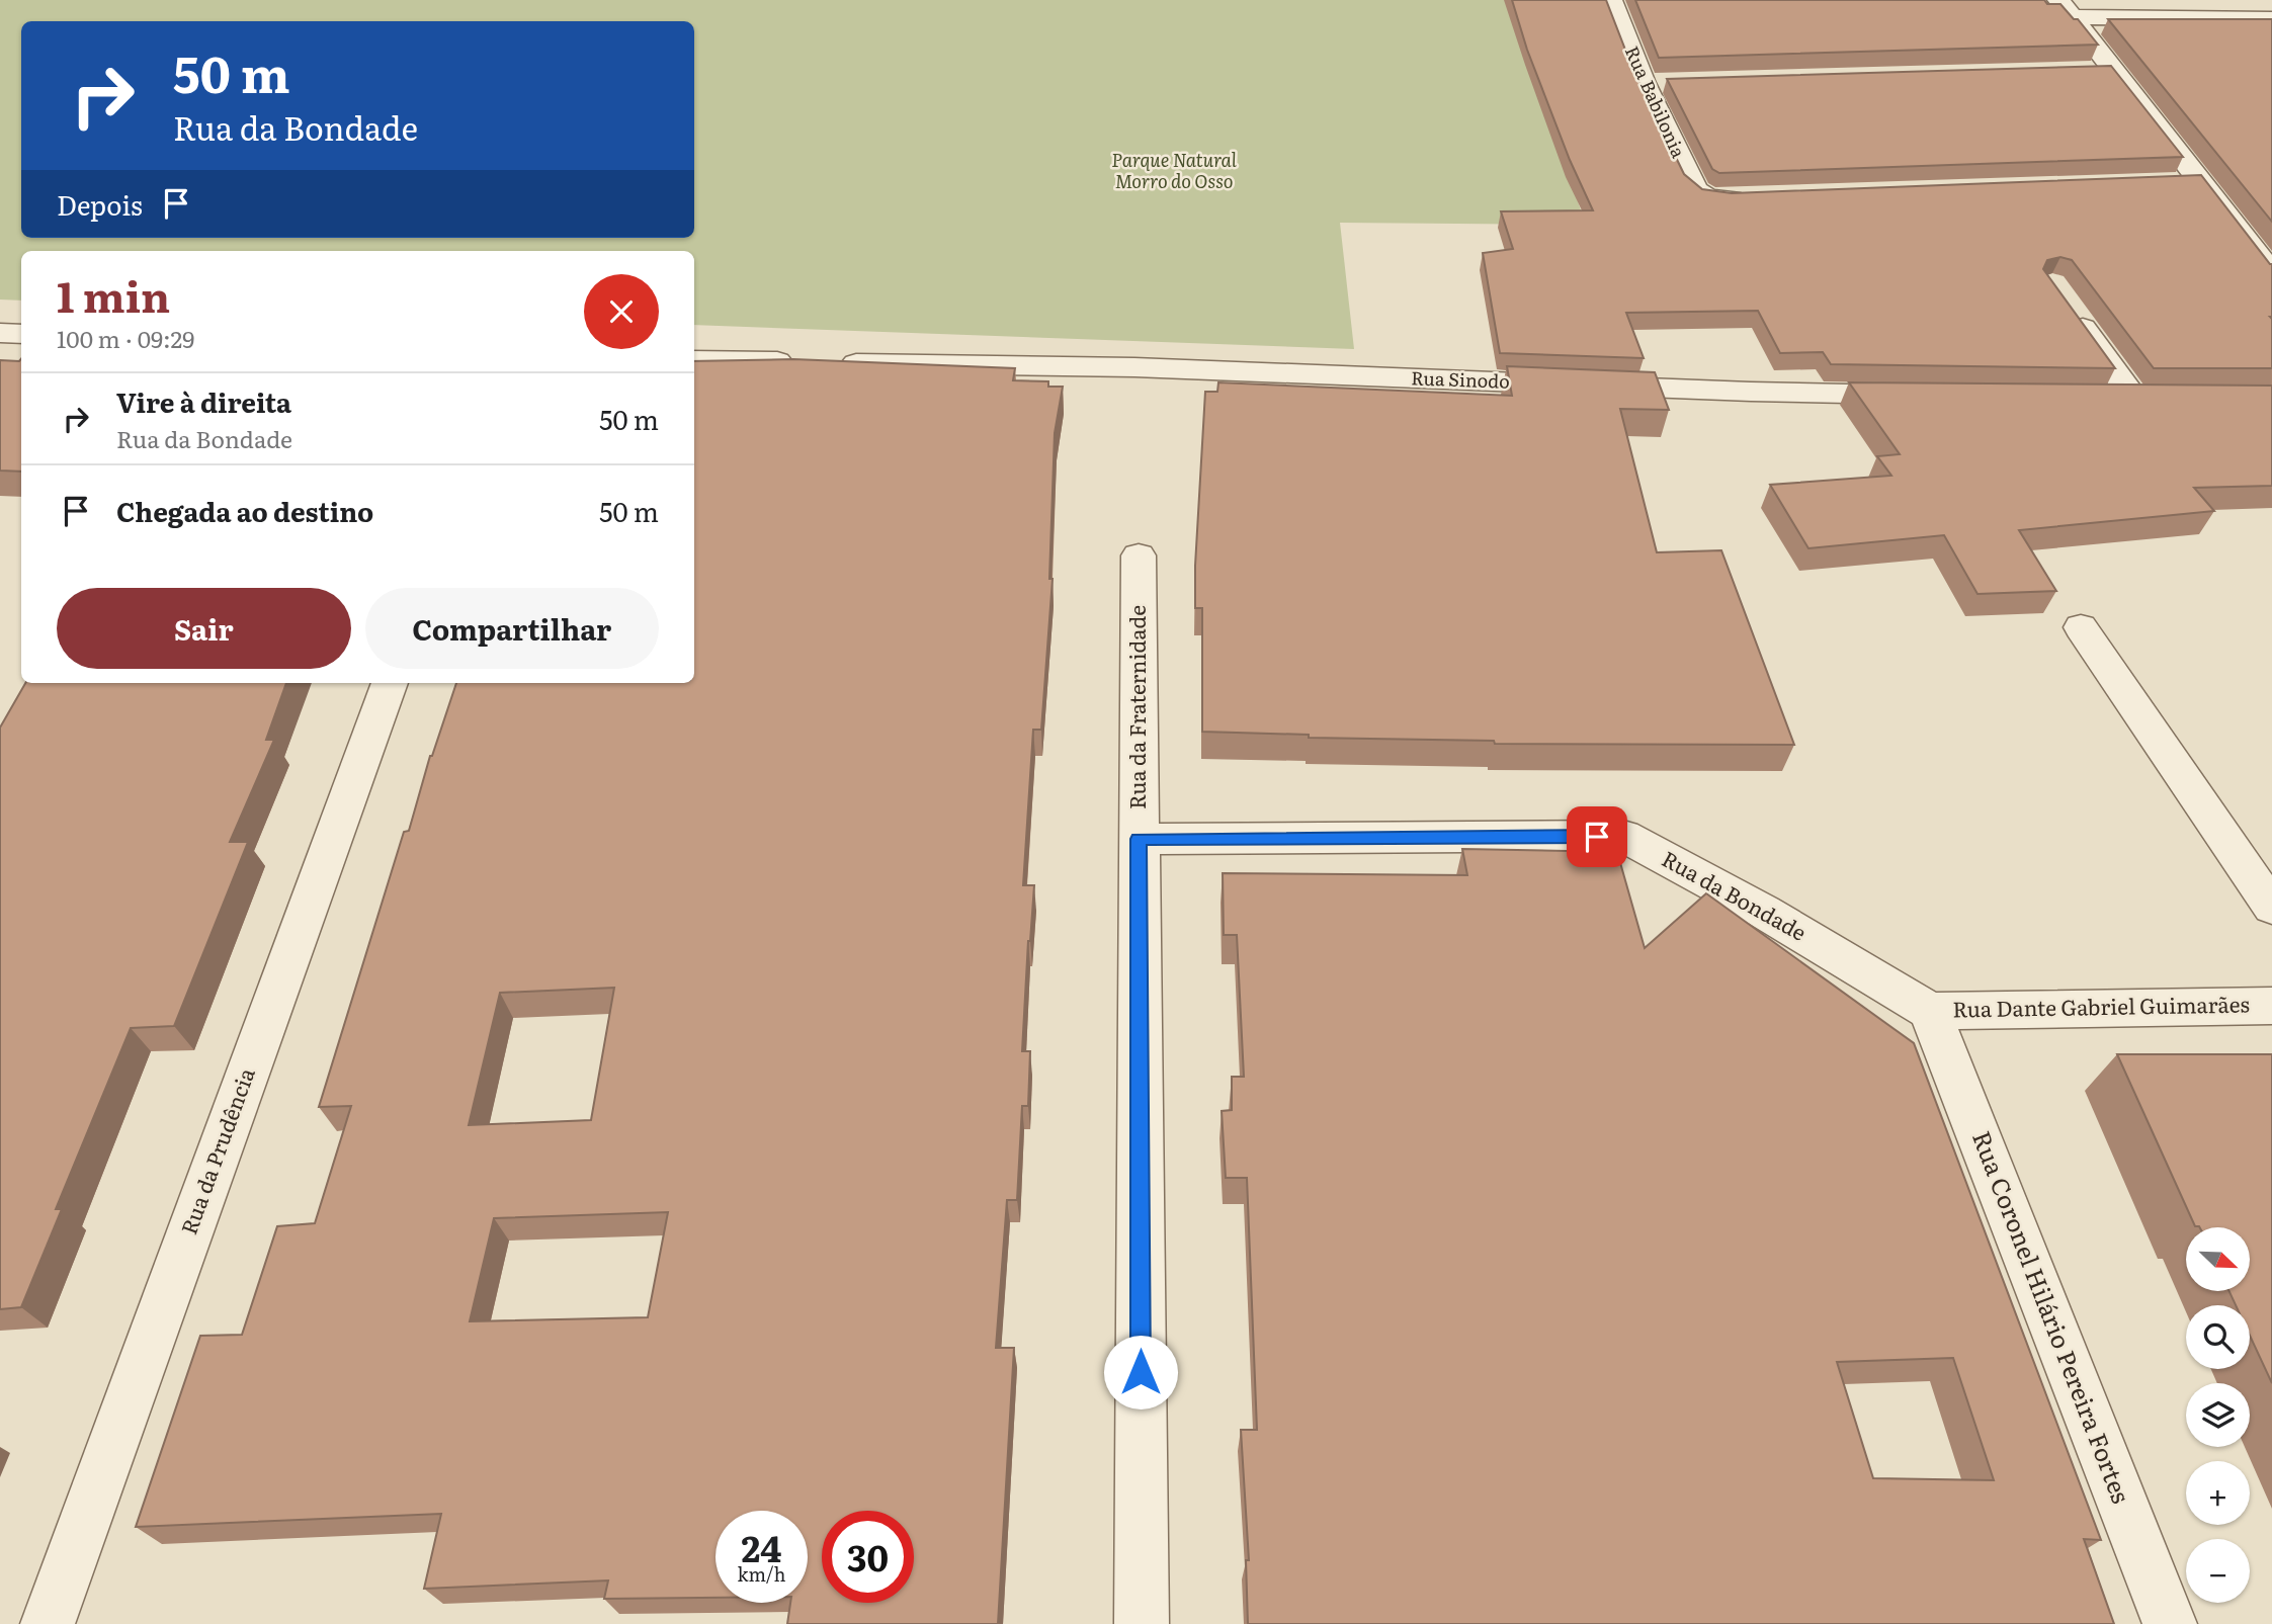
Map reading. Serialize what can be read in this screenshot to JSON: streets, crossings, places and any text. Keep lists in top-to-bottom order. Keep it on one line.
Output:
{"streets":{"street":["Rua Babilonia","Rua Sinodo","Rua da Fraternidade","Rua da Bondade","Rua Dante Gabriel Guimarães","Rua da Prudência","Rua Coronel Hilário Pereira Fortes"]},"crossings":[["Rua da Fraternidade","Rua da Bondade"],["Rua da Bondade","Rua Dante Gabriel Guimarães"],["Rua da Bondade","Rua Coronel Hilário Pereira Fortes"],["Rua Dante Gabriel Guimarães","Rua Coronel Hilário Pereira Fortes"]],"parks":["Parque Natural Morro do Osso"],"north":"bottom right","page":{"turn":["50 m","Rua da Bondade"],"then":"Depois","heading":["1 min","100 m · 09:29"],"list":[{"name":"Vire à direita","note":"Rua da Bondade","value":"50 m"},{"name":"Chegada ao destino","value":"50 m"}],"buttons":["Sair","Compartilhar"],"map_buttons":["+","−"],"speed":"24 km/h","limit":"30"}}
